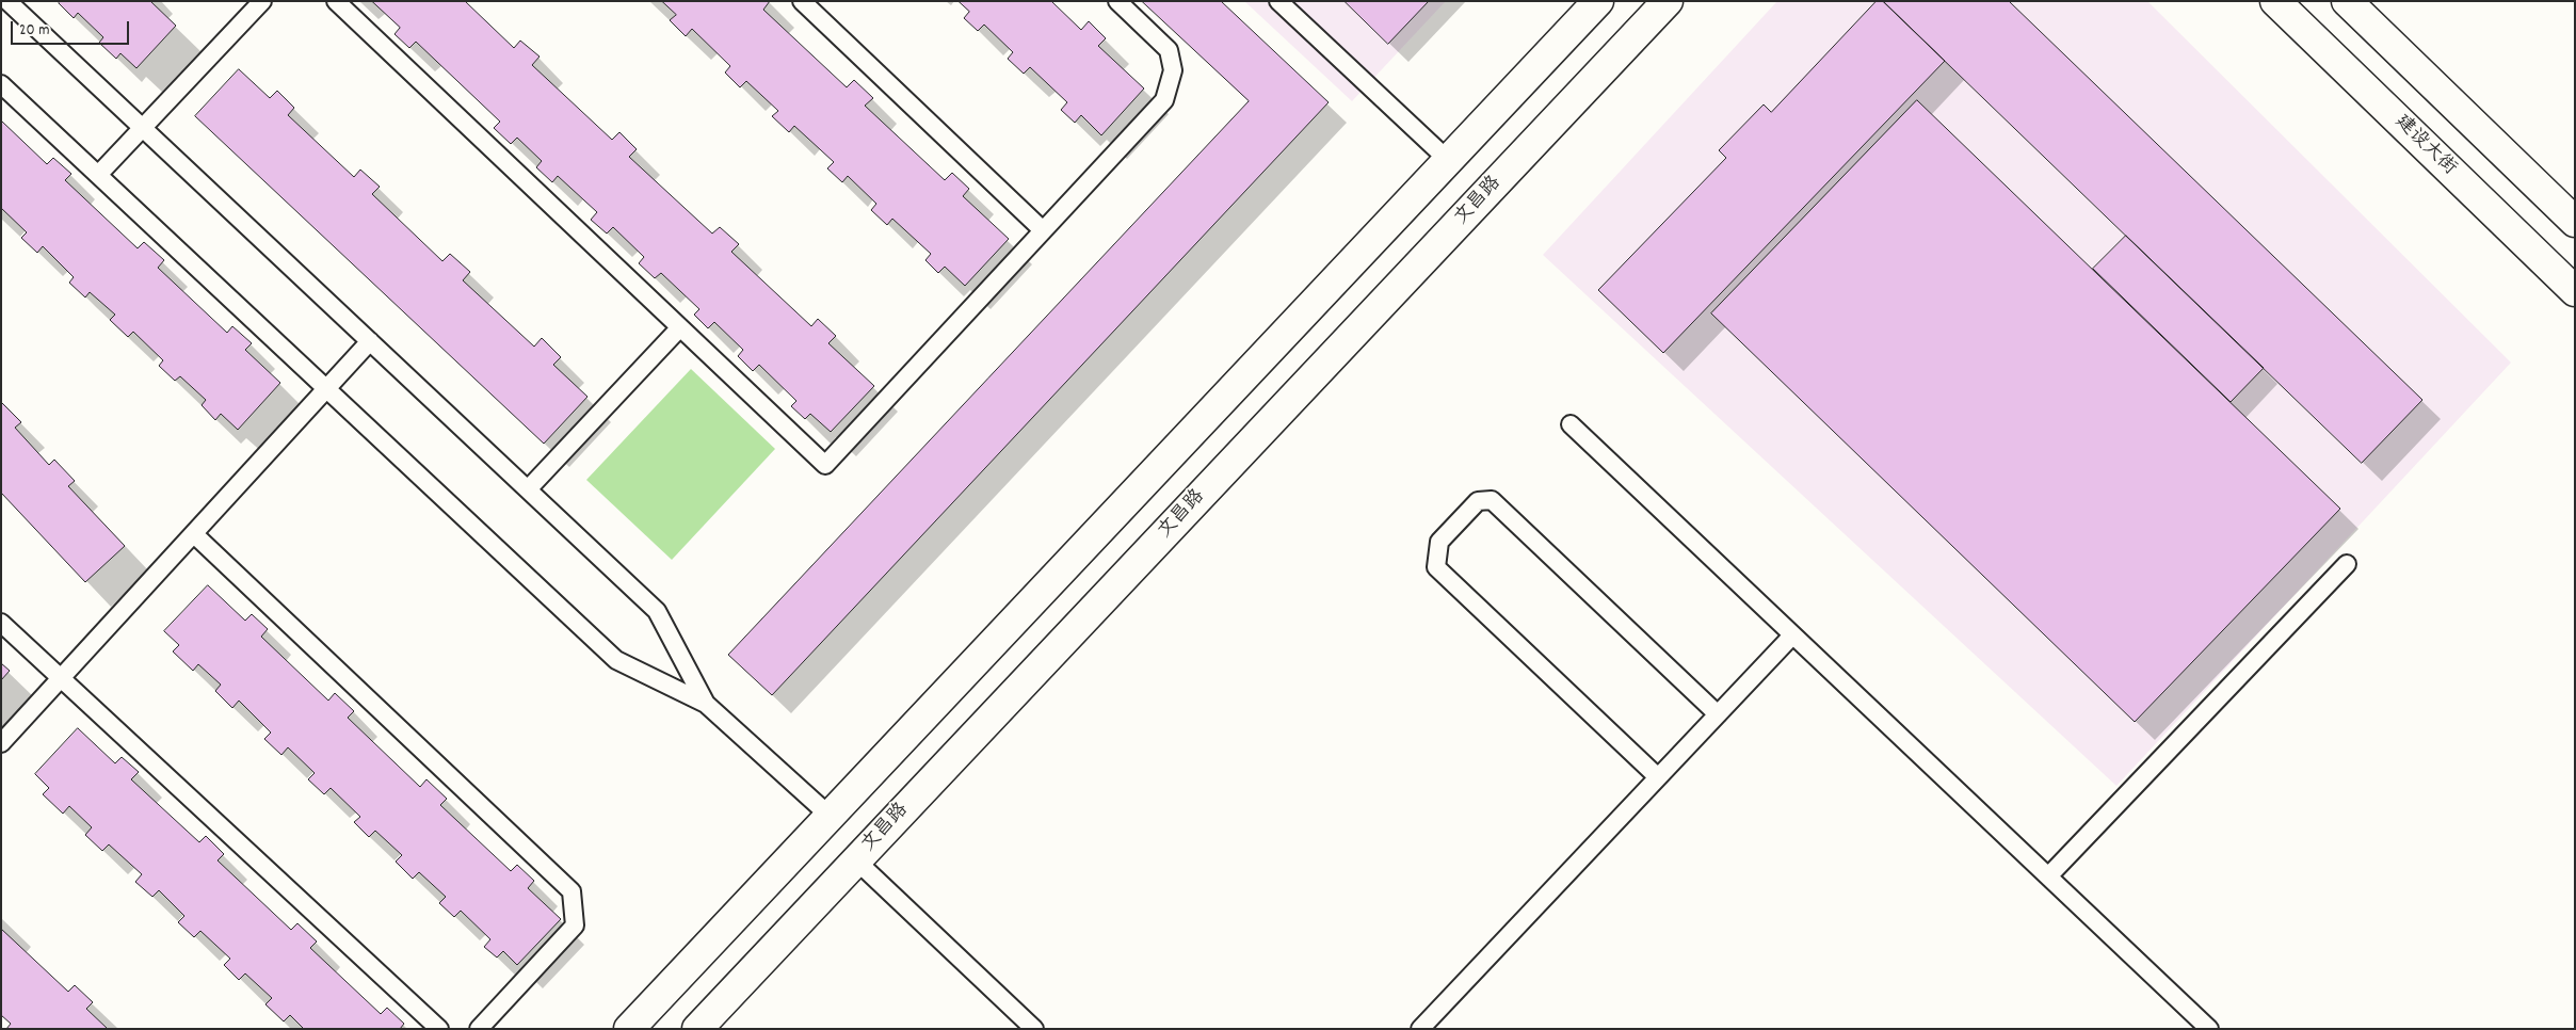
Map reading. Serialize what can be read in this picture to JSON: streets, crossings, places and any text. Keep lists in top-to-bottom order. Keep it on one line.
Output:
{"streets":{"street":["建设大街","文昌路"]},"scale_bar":"20 m"}
